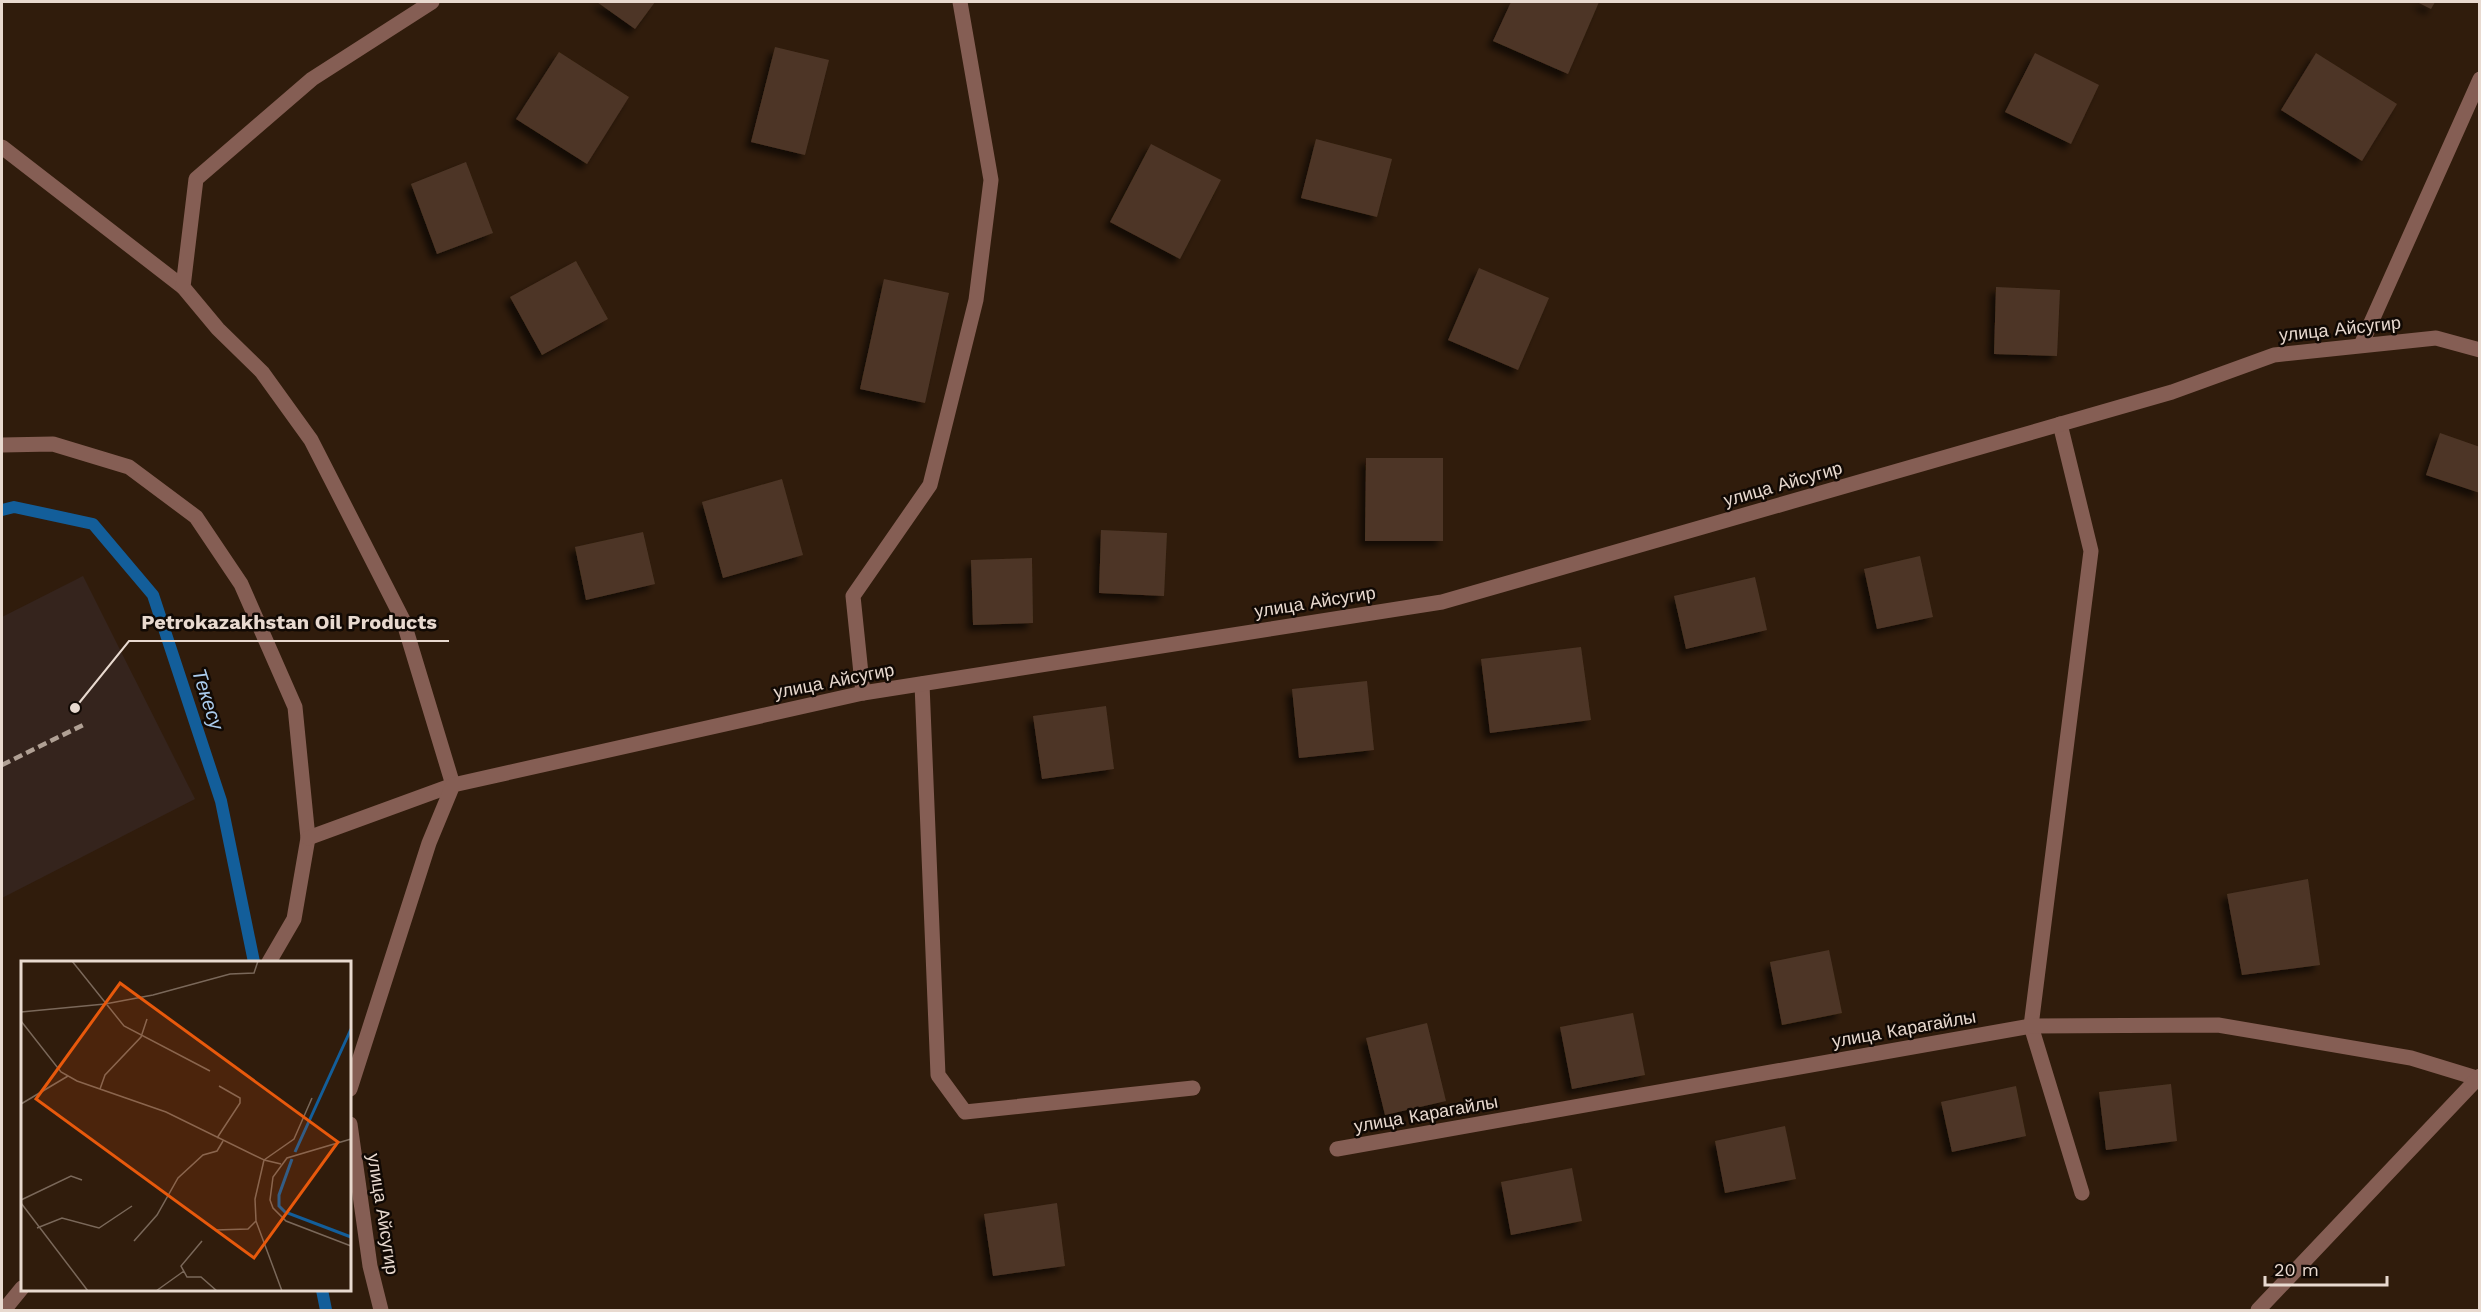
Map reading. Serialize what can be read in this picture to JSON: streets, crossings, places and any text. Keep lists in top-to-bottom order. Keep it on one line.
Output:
{"streets":{"street":["улица Айсугир","улица Карагайлы"]},"water":["Текесу"],"places":["Petrokazakhstan Oil Products"],"scale_bar":"20 m"}
